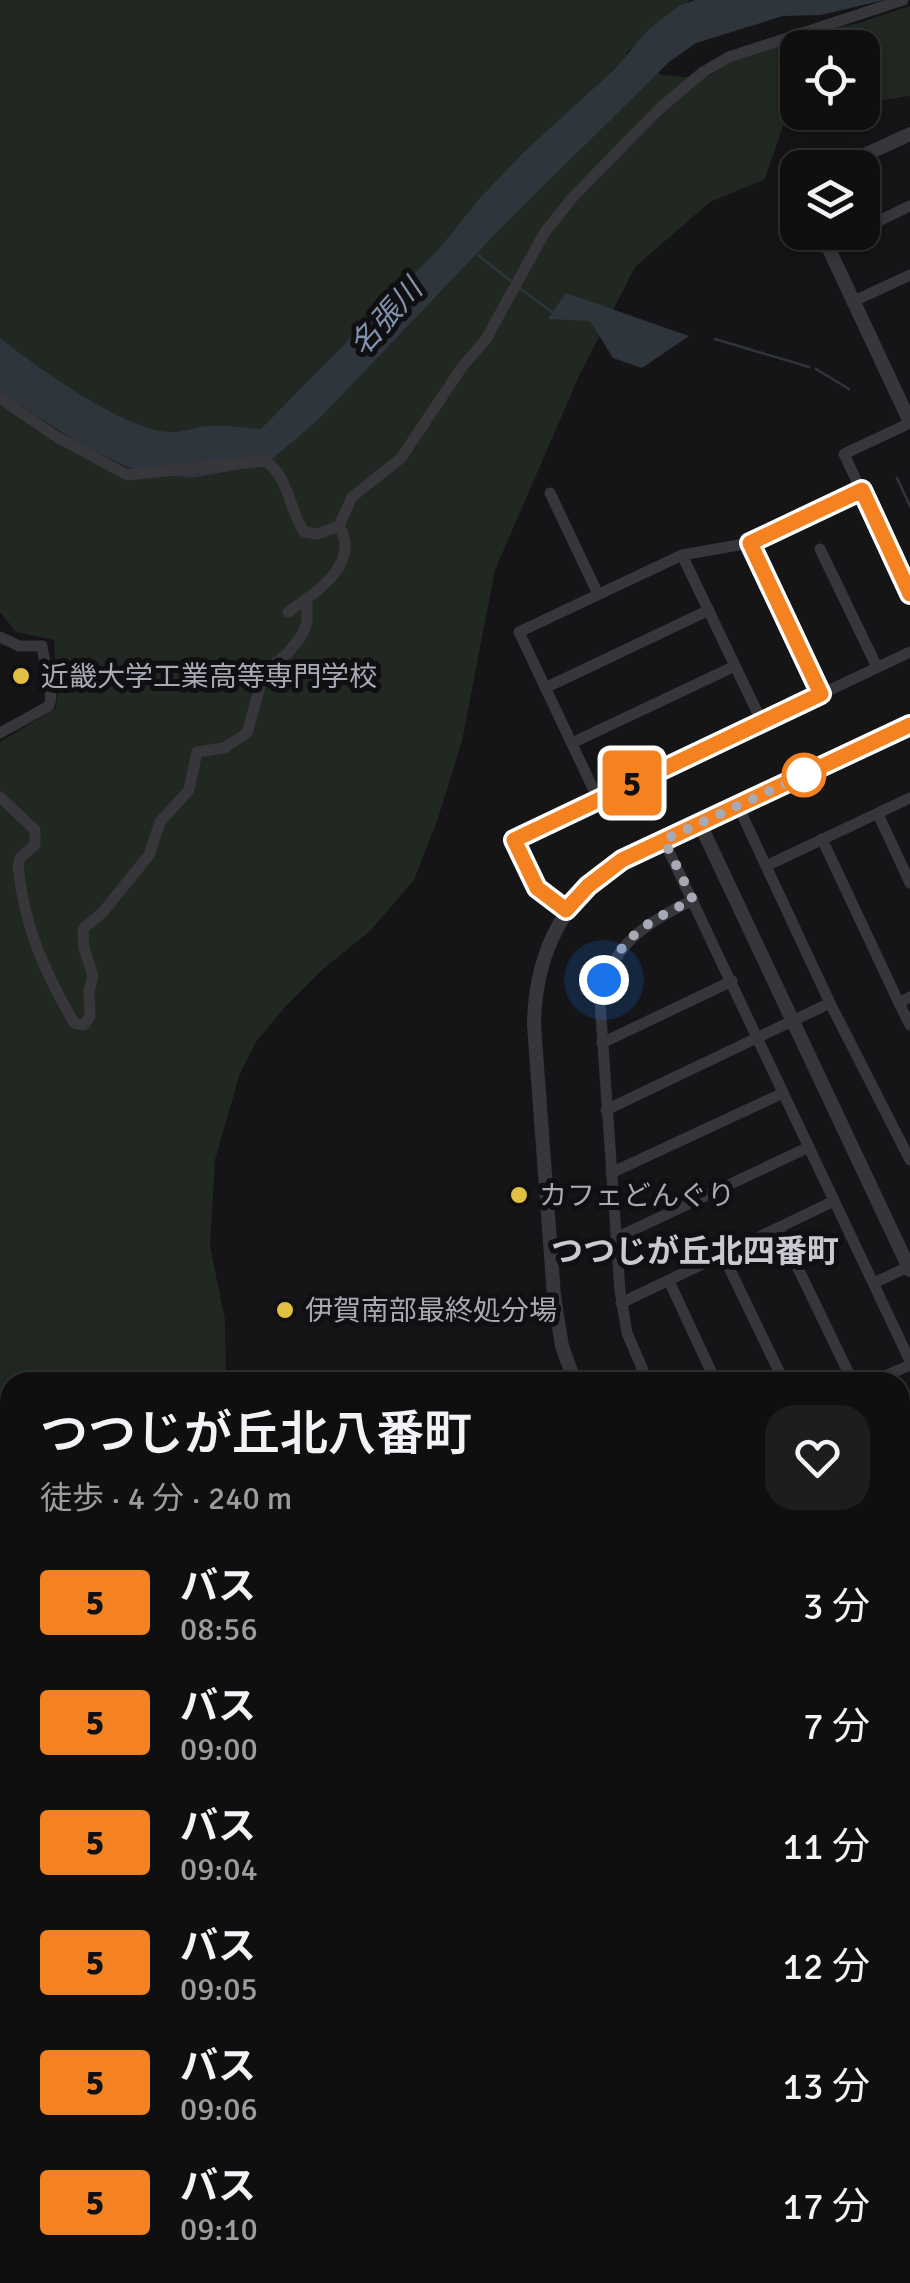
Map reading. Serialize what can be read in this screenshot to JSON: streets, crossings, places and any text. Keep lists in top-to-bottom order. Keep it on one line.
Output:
{"districts":["つつじが丘北四番町"],"water":["名張川"],"places":["近畿大学工業高等専門学校","カフェどんぐり","伊賀南部最終処分場"],"lines":["bus line 5"],"page":{"on_map":"5","heading":["つつじが丘北八番町","徒歩 · 4 分 · 240 m"],"list":[{"mark":"5","name":"バス","note":"08:56","value":"3 分"},{"mark":"5","name":"バス","note":"09:00","value":"7 分"},{"mark":"5","name":"バス","note":"09:04","value":"11 分"},{"mark":"5","name":"バス","note":"09:05","value":"12 分"},{"mark":"5","name":"バス","note":"09:06","value":"13 分"},{"mark":"5","name":"バス","note":"09:10","value":"17 分"}]}}
